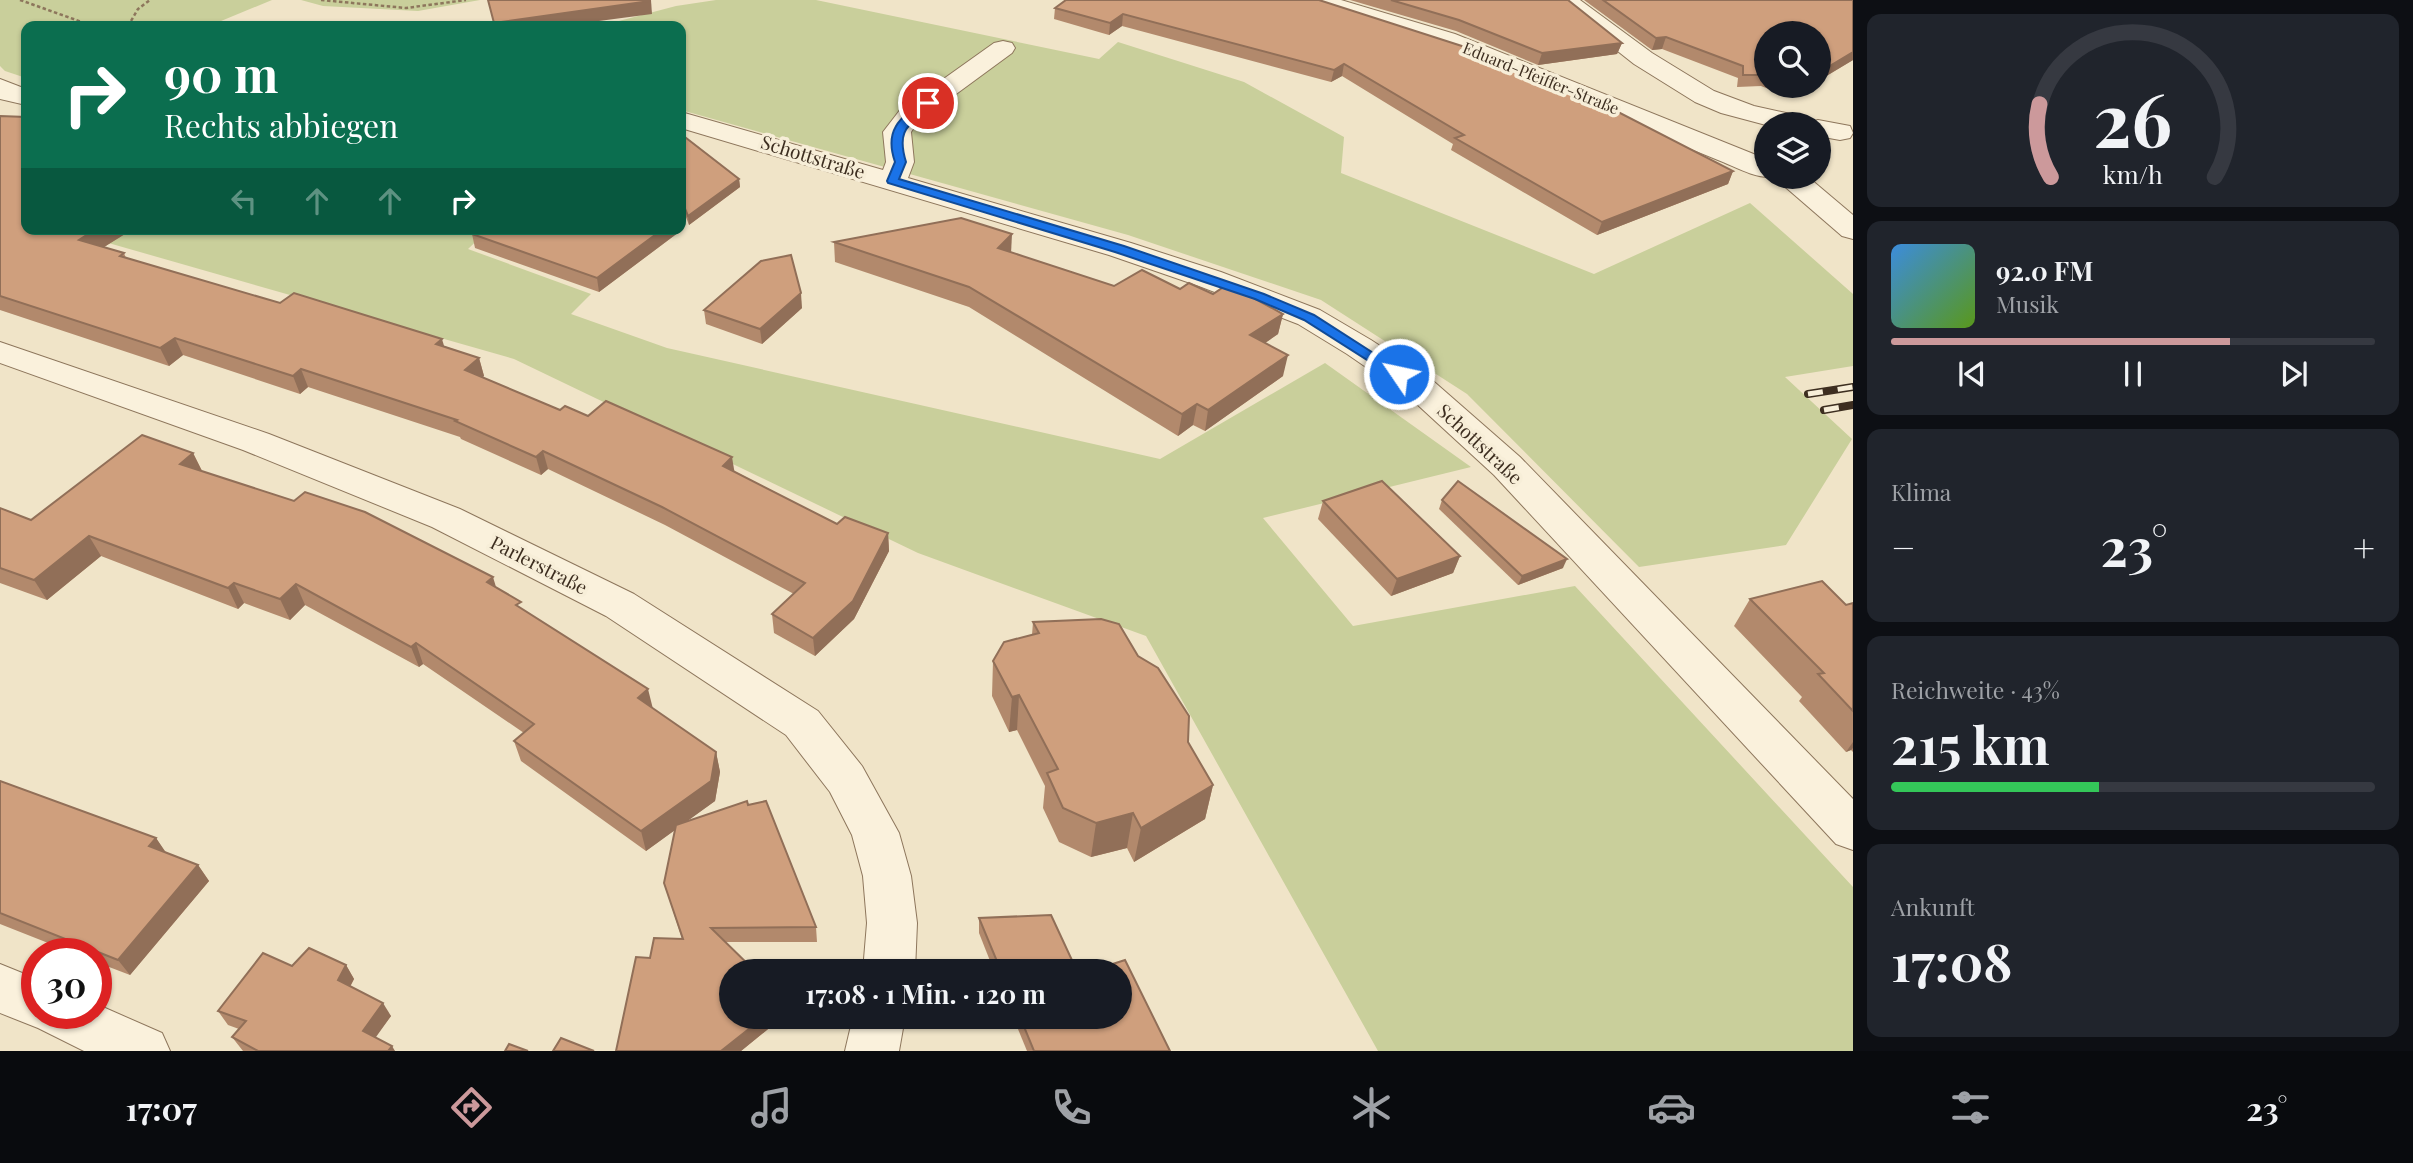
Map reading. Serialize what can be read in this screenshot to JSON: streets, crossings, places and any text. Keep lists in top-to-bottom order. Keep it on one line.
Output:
{"streets":{"street":["Eduard-Pfeiffer-Straße","Schottstraße","Parlerstraße"]},"page":{"turn":["90 m","Rechts abbiegen"],"song":["92.0 FM","Musik"],"tile":["Klima",["Reichweite · 43%","215 km"],["Ankunft","17:08"]],"heat":["−","23°","+"],"limit":"30","trip":"17:08 · 1 Min. · 120 m","tabs":["17:07","23°"],"gauge":["26","km/h"]}}
